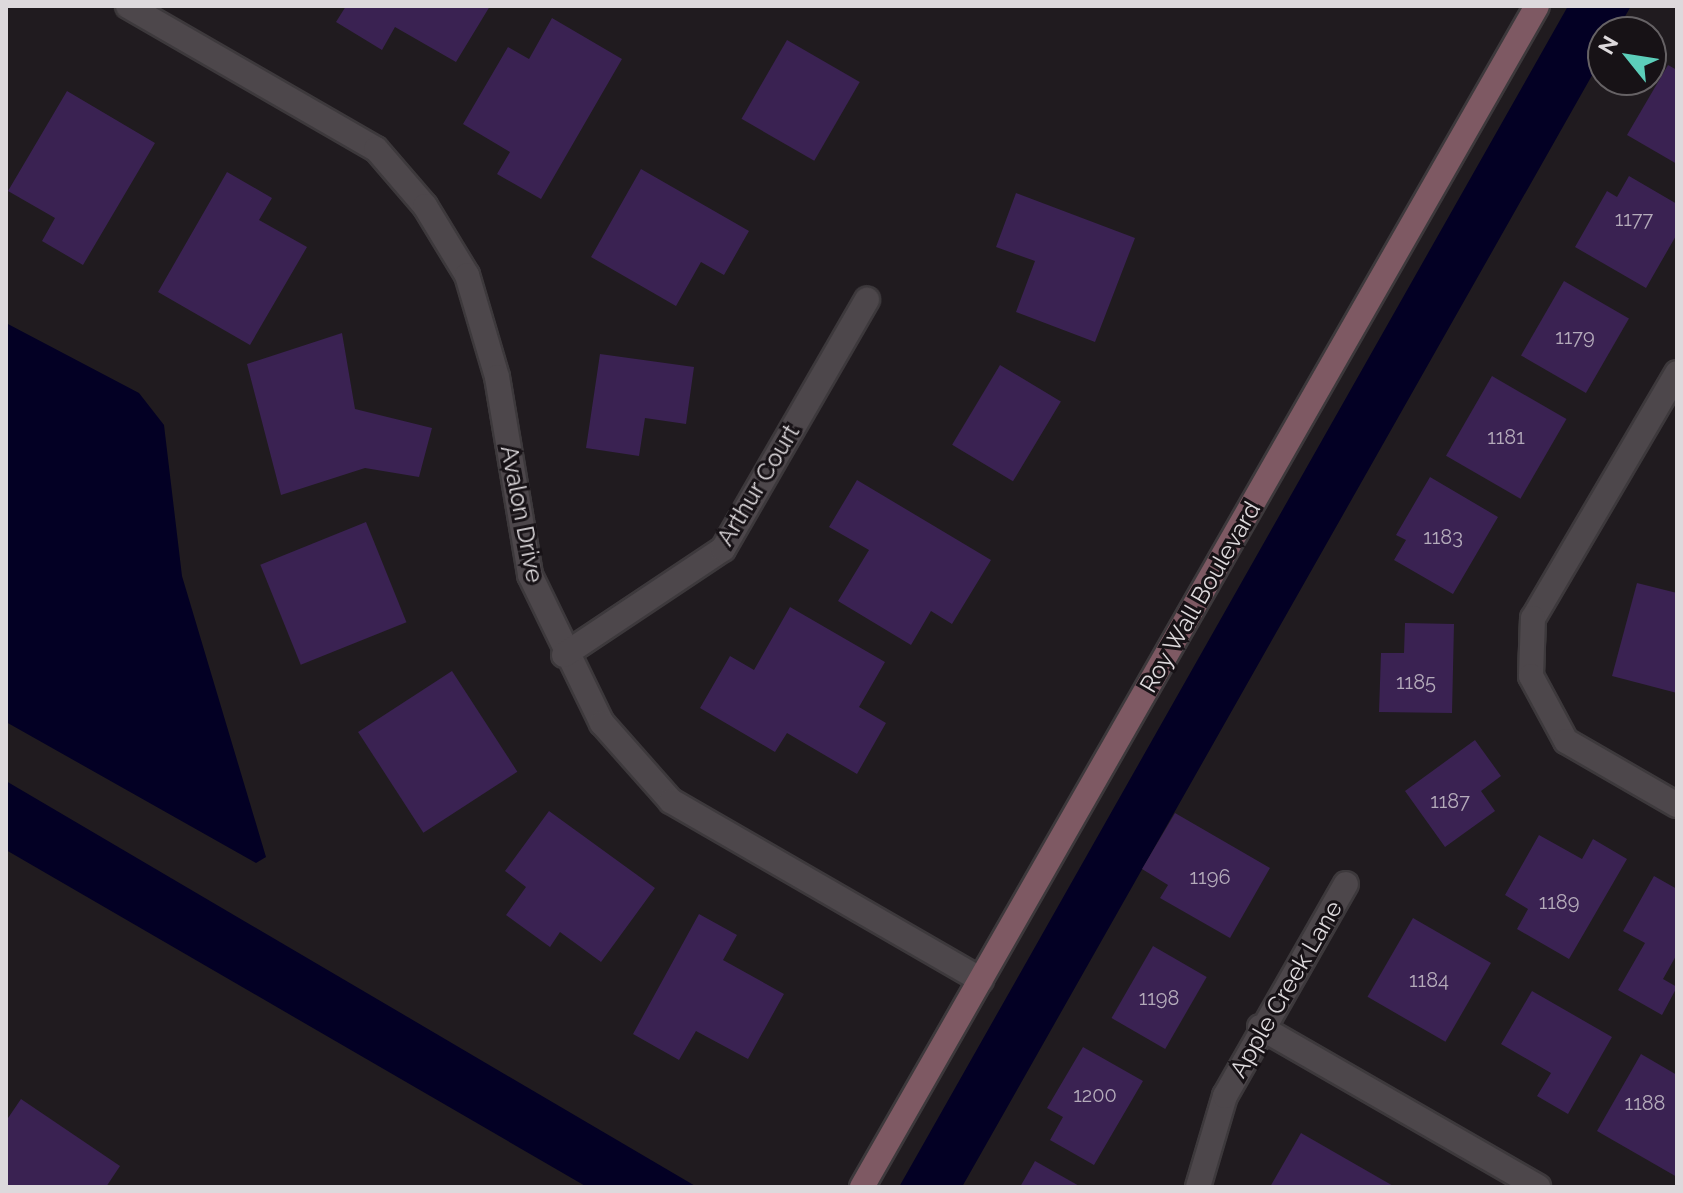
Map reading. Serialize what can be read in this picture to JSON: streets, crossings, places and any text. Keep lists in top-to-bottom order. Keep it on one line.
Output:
{"streets":{"street":["Arthur Court","Avalon Drive","Roy Wall Boulevard","Apple Creek Lane"]},"crossings":[["Arthur Court","Avalon Drive"],["Avalon Drive","Roy Wall Boulevard"]],"house_numbers":["1177","1179","1181","1183","1185","1187","1196","1189","1184","1198","1200","1188"],"north":"top left"}
